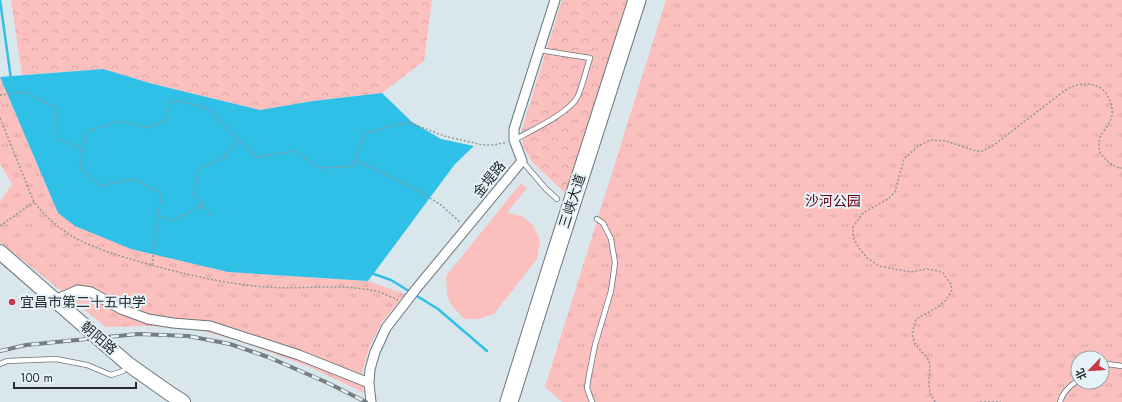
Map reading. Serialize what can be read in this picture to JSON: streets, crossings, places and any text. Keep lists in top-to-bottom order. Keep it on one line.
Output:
{"streets":{"highway":["三峡大道"],"main road":["朝阳路"],"street":["金堤路"]},"parks":["沙河公园"],"places":["宜昌市第二十五中学"],"scale_bar":"100 m","north":"bottom left"}
